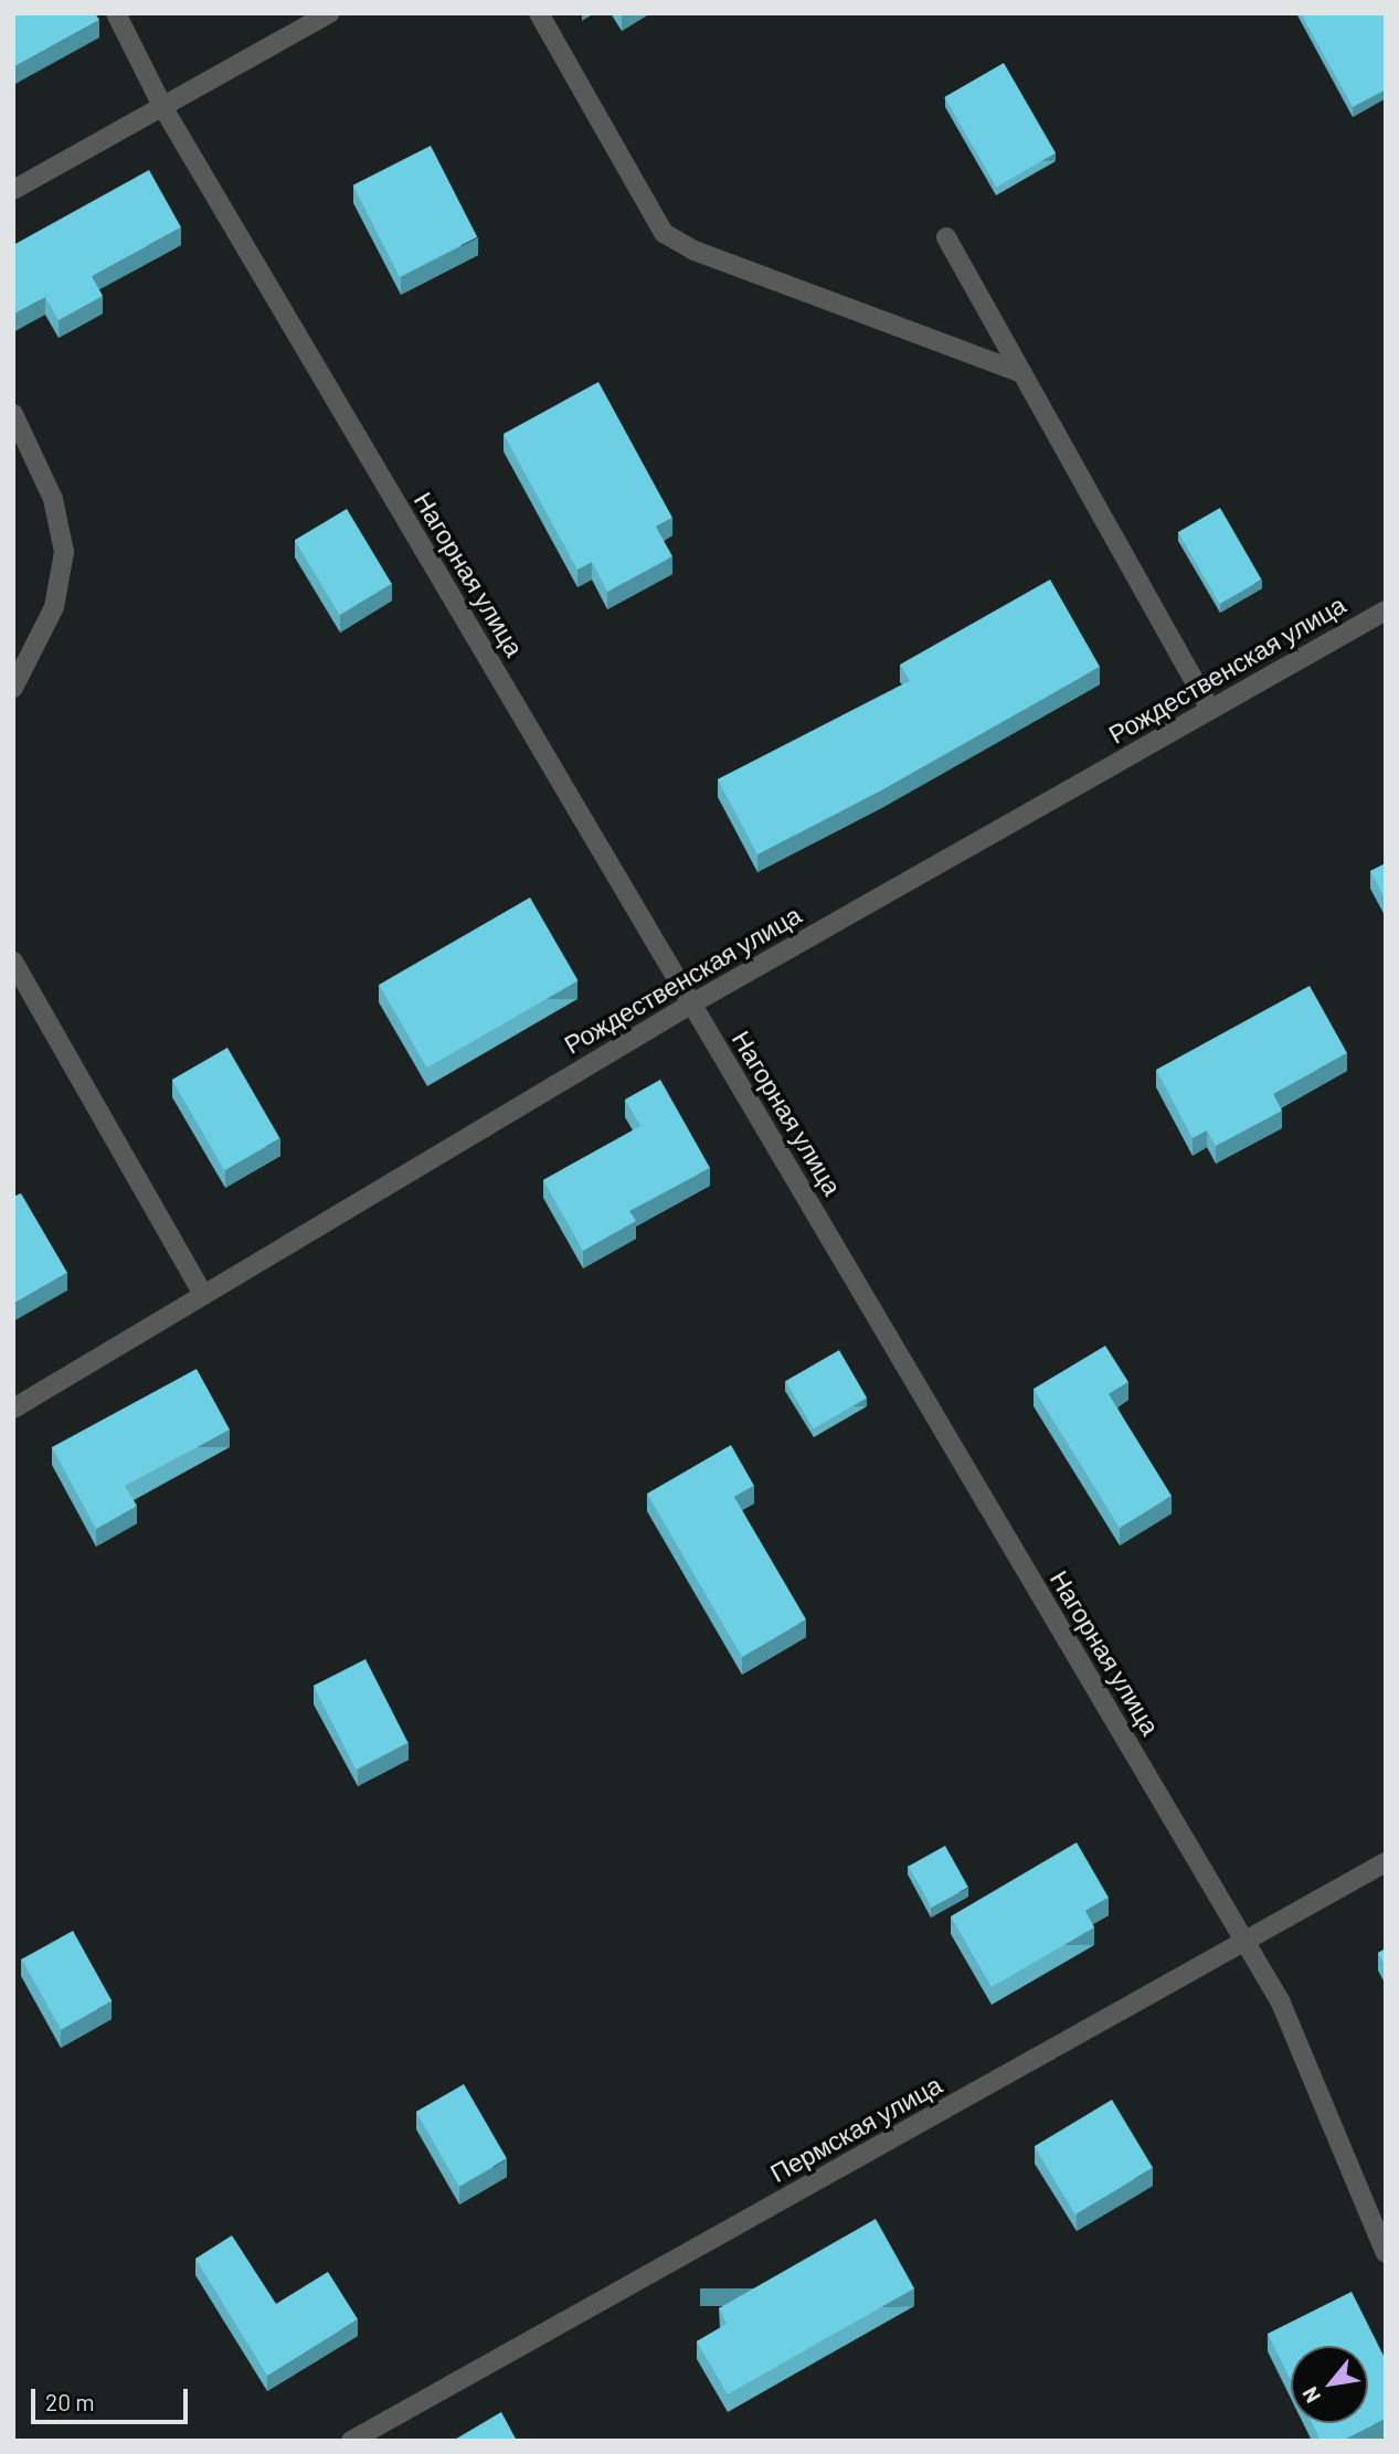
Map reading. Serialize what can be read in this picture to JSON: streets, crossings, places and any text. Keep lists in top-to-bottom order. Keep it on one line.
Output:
{"streets":{"street":["Нагорная улица","Рождественская улица","Пермская улица"]},"crossings":[["Нагорная улица","Рождественская улица"],["Нагорная улица","Пермская улица"]],"scale_bar":"20 m","north":"bottom left"}
